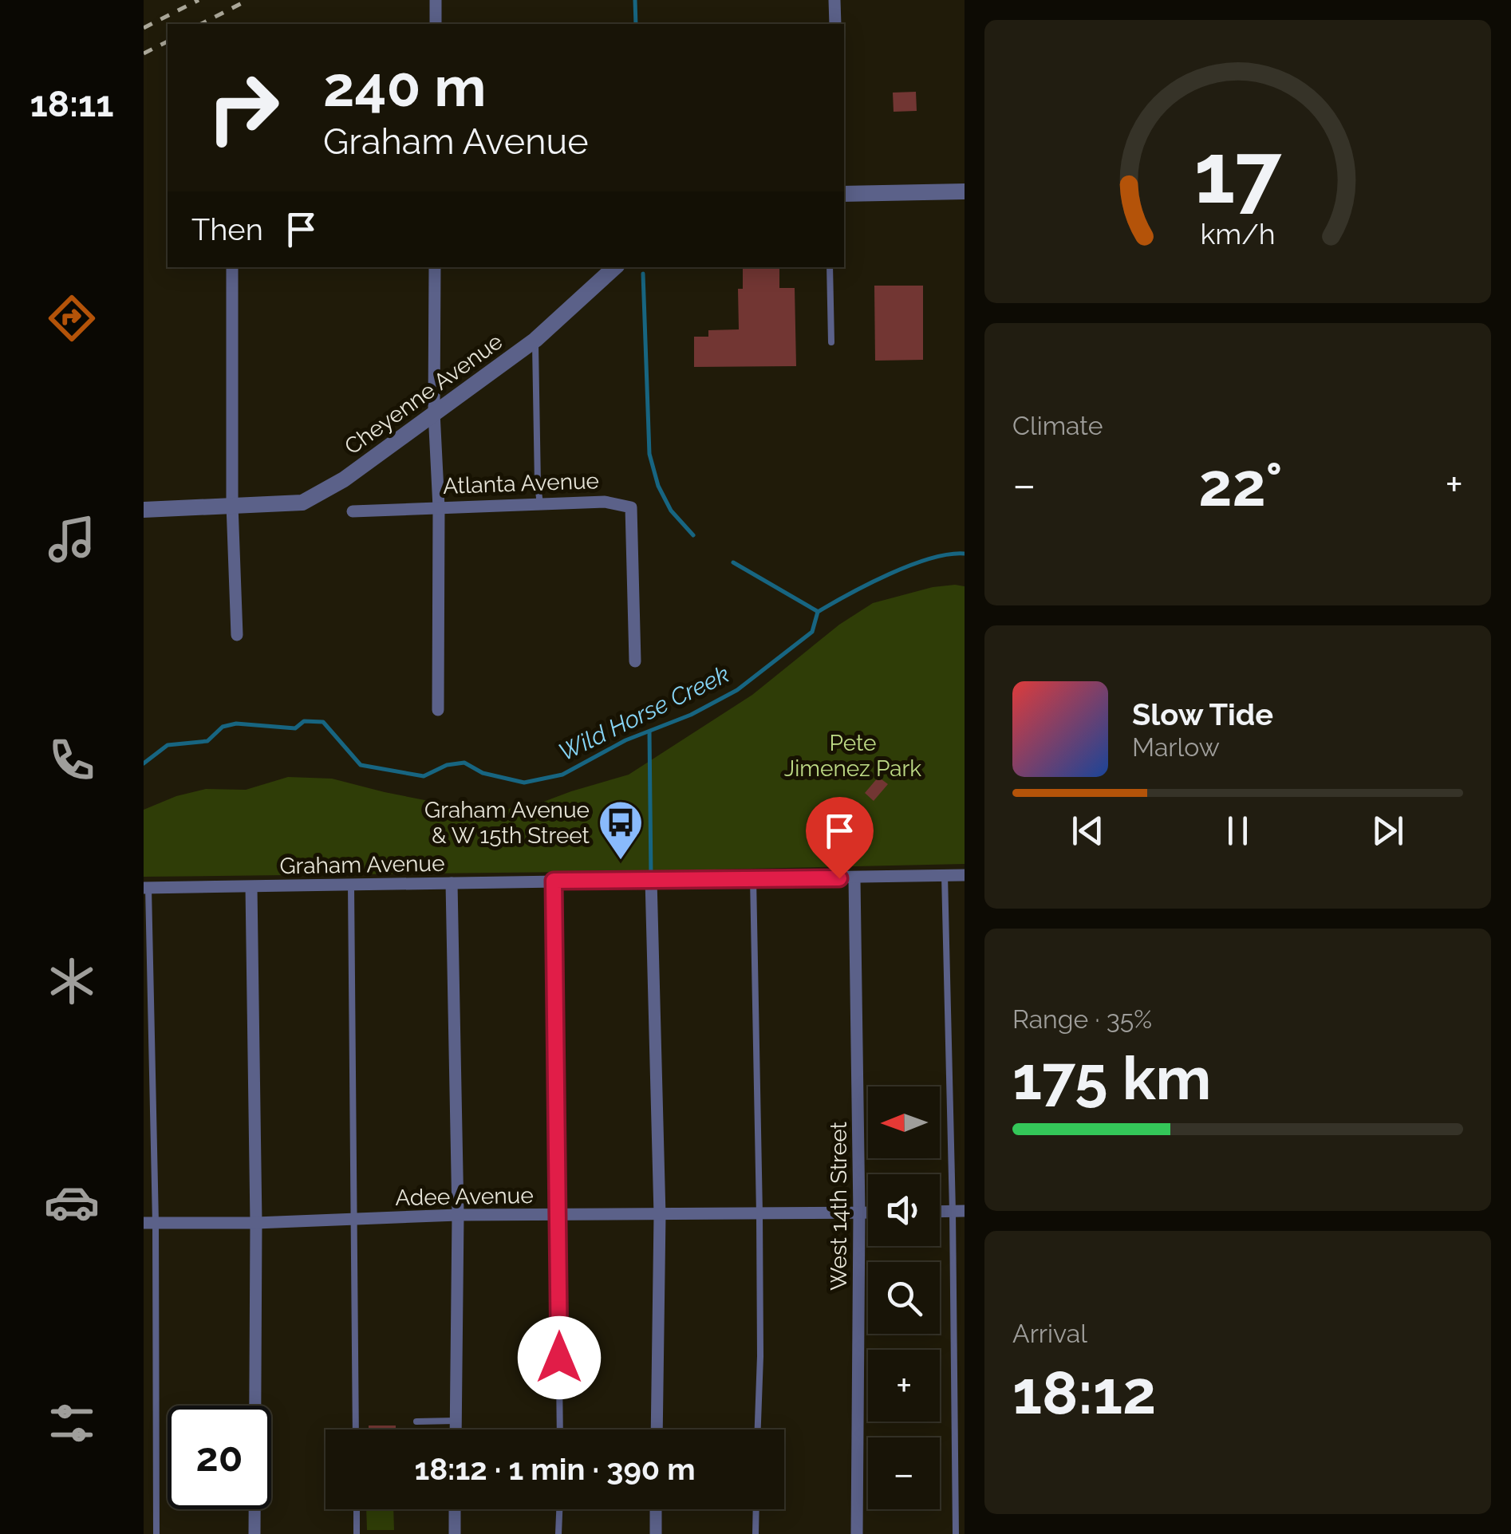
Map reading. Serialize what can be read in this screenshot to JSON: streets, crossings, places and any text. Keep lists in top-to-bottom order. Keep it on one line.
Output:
{"streets":{"street":["Cheyenne Avenue","Atlanta Avenue","Graham Avenue","Adee Avenue","West 14th Street"]},"crossings":[["Graham Avenue","West 14th Street"],["Adee Avenue","West 14th Street"]],"water":["Wild Horse Creek"],"parks":["Pete Jimenez Park"],"places":{"bus stop":["Graham Avenue & W 15th Street"]},"north":"left","page":{"tabs":"18:11","turn":["240 m","Graham Avenue"],"then":"Then","tile":["Climate",["Range · 35%","175 km"],["Arrival","18:12"]],"heat":["−","22°","+"],"song":["Slow Tide","Marlow"],"map_buttons":["+","−"],"limit":"20","trip":"18:12 · 1 min · 390 m","gauge":["17","km/h"]}}
